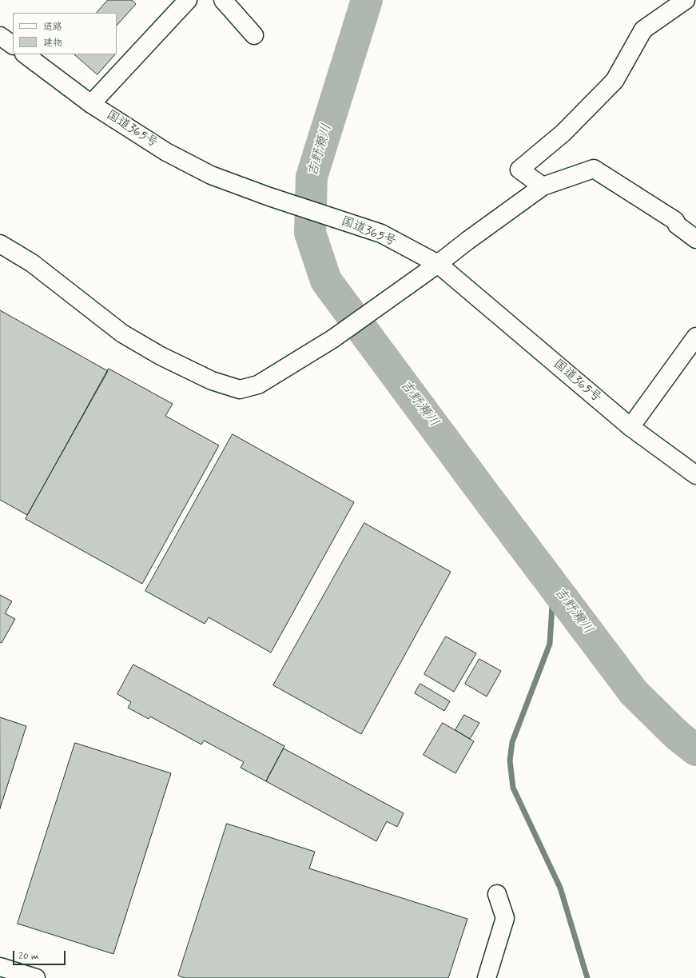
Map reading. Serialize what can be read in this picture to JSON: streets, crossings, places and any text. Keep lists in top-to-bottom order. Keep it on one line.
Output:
{"streets":{"main road":["国道365号"]},"water":["吉野瀬川"],"legend":["道路","建物"],"scale_bar":"20 m"}
